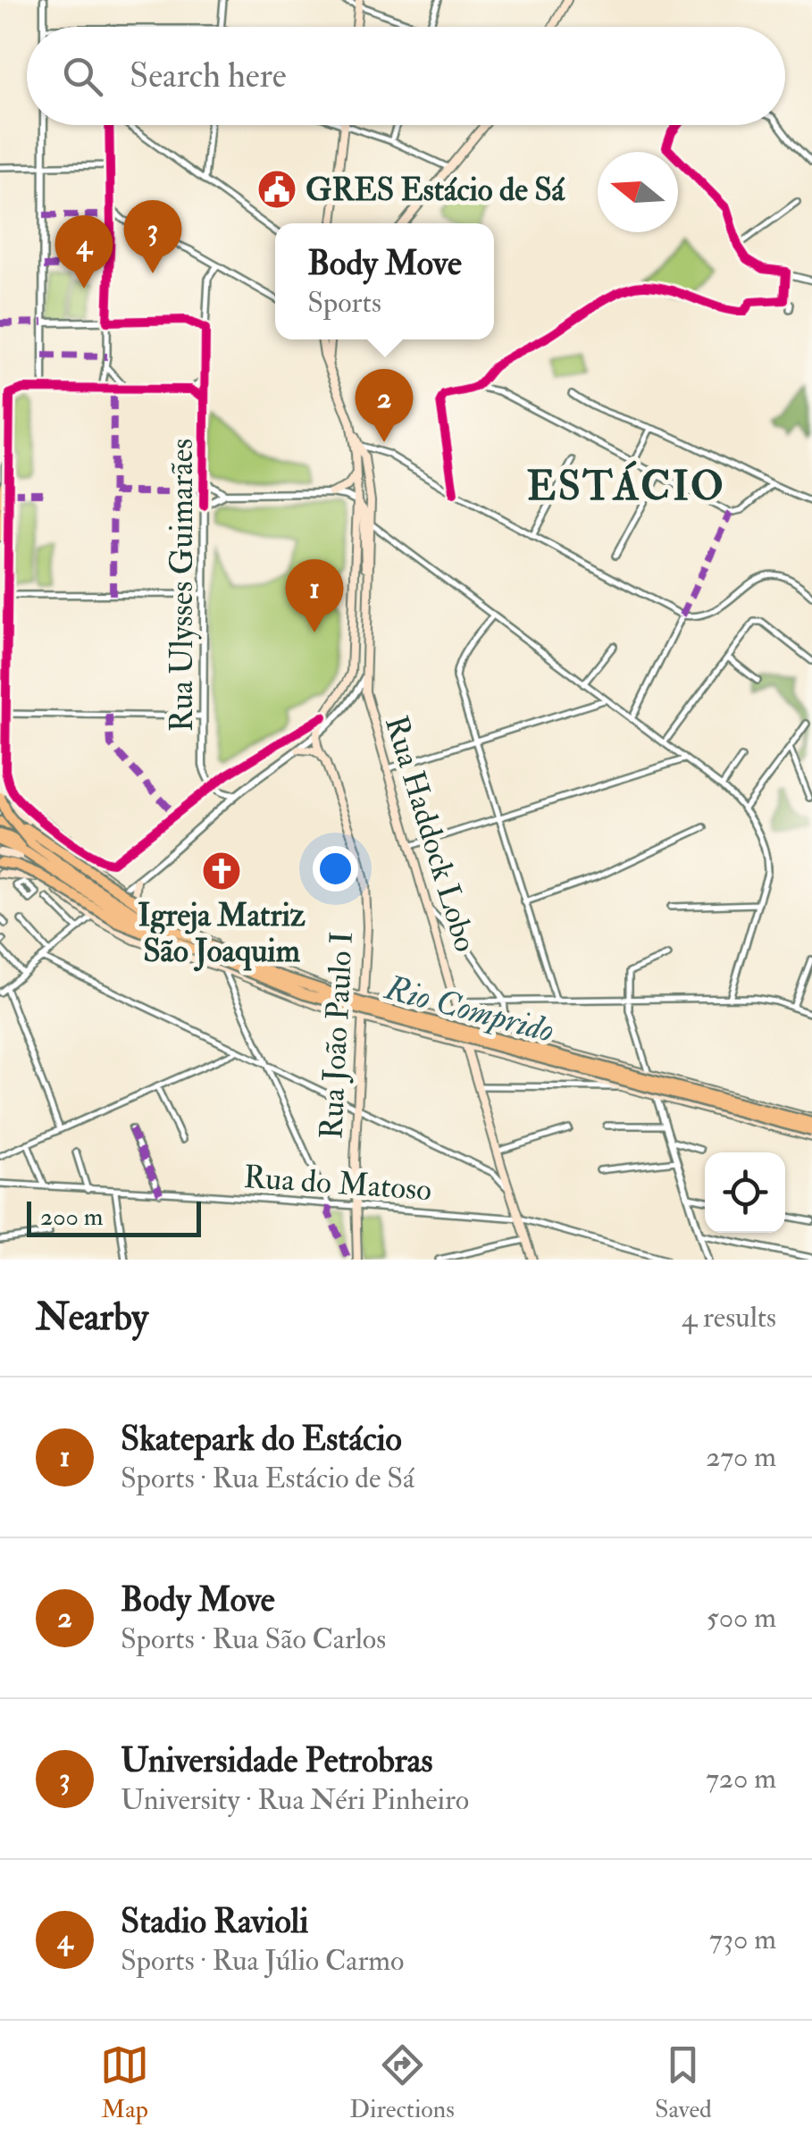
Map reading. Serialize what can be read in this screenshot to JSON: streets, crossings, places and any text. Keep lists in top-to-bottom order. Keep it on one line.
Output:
{"streets":{"main road":["Rua Haddock Lobo","Rua João Paulo I"],"street":["Rua Ulysses Guimarães","Rua do Matoso"]},"crossings":[["Rua Haddock Lobo","Rua do Matoso"],["Rua João Paulo I","Rua do Matoso"]],"districts":["ESTÁCIO"],"water":["Rio Comprido"],"places":{"public building":["GRES Estácio de Sá"],"church":["Igreja Matriz São Joaquim"]},"scale_bar":"200 m","north":"left","page":{"search":"Search here","pins":["3","4","2","1"],"popup":["Body Move","Sports"],"scale":"200 m","heading":["Nearby","4 results"],"list":[{"mark":"1","name":"Skatepark do Estácio","note":"Sports · Rua Estácio de Sá","value":"270 m"},{"mark":"2","name":"Body Move","note":"Sports · Rua São Carlos","value":"500 m"},{"mark":"3","name":"Universidade Petrobras","note":"University · Rua Néri Pinheiro","value":"720 m"},{"mark":"4","name":"Stadio Ravioli","note":"Sports · Rua Júlio Carmo","value":"730 m"}],"nav":["Map","Directions","Saved"]}}
